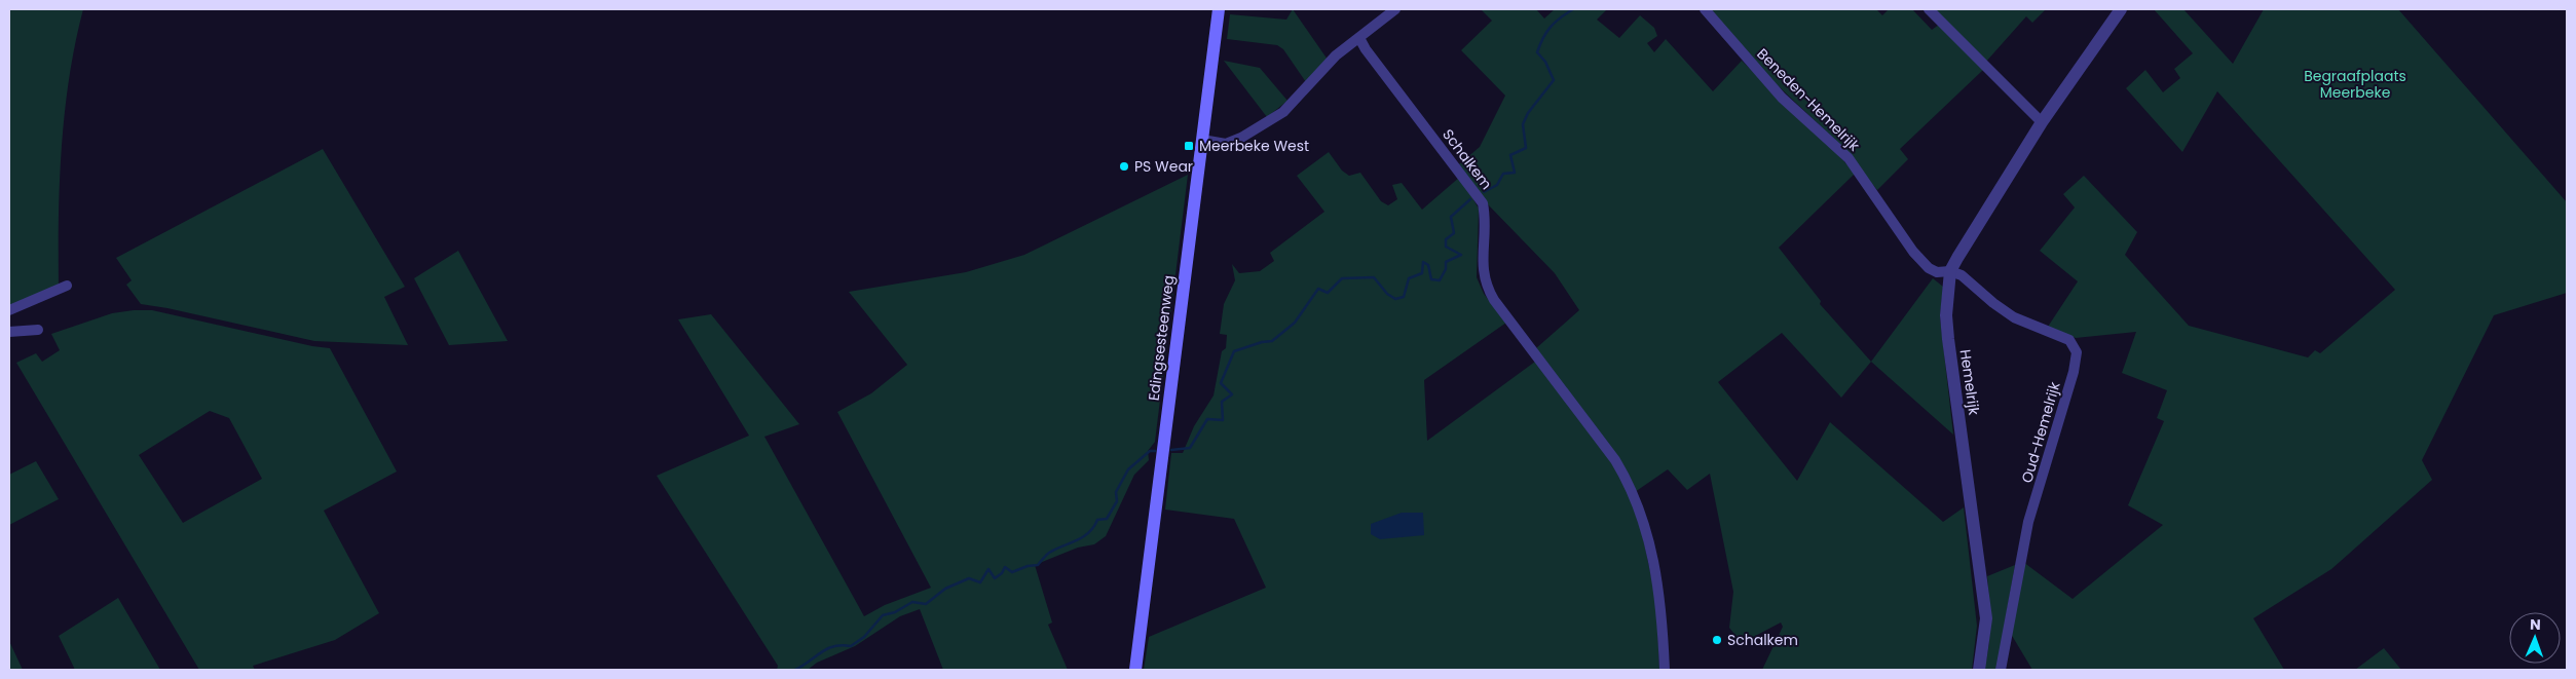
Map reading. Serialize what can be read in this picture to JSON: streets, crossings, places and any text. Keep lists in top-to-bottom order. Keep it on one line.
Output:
{"streets":{"main road":["Edingsesteenweg"],"street":["Beneden-Hemelrijk","Schalkem","Hemelrijk","Oud-Hemelrijk"]},"crossings":[["Beneden-Hemelrijk","Hemelrijk"],["Beneden-Hemelrijk","Oud-Hemelrijk"],["Hemelrijk","Oud-Hemelrijk"]],"parks":["Begraafplaats Meerbeke"],"places":{"transit":["Meerbeke West"],"other":["PS Wear","Schalkem"]},"north":"top"}
